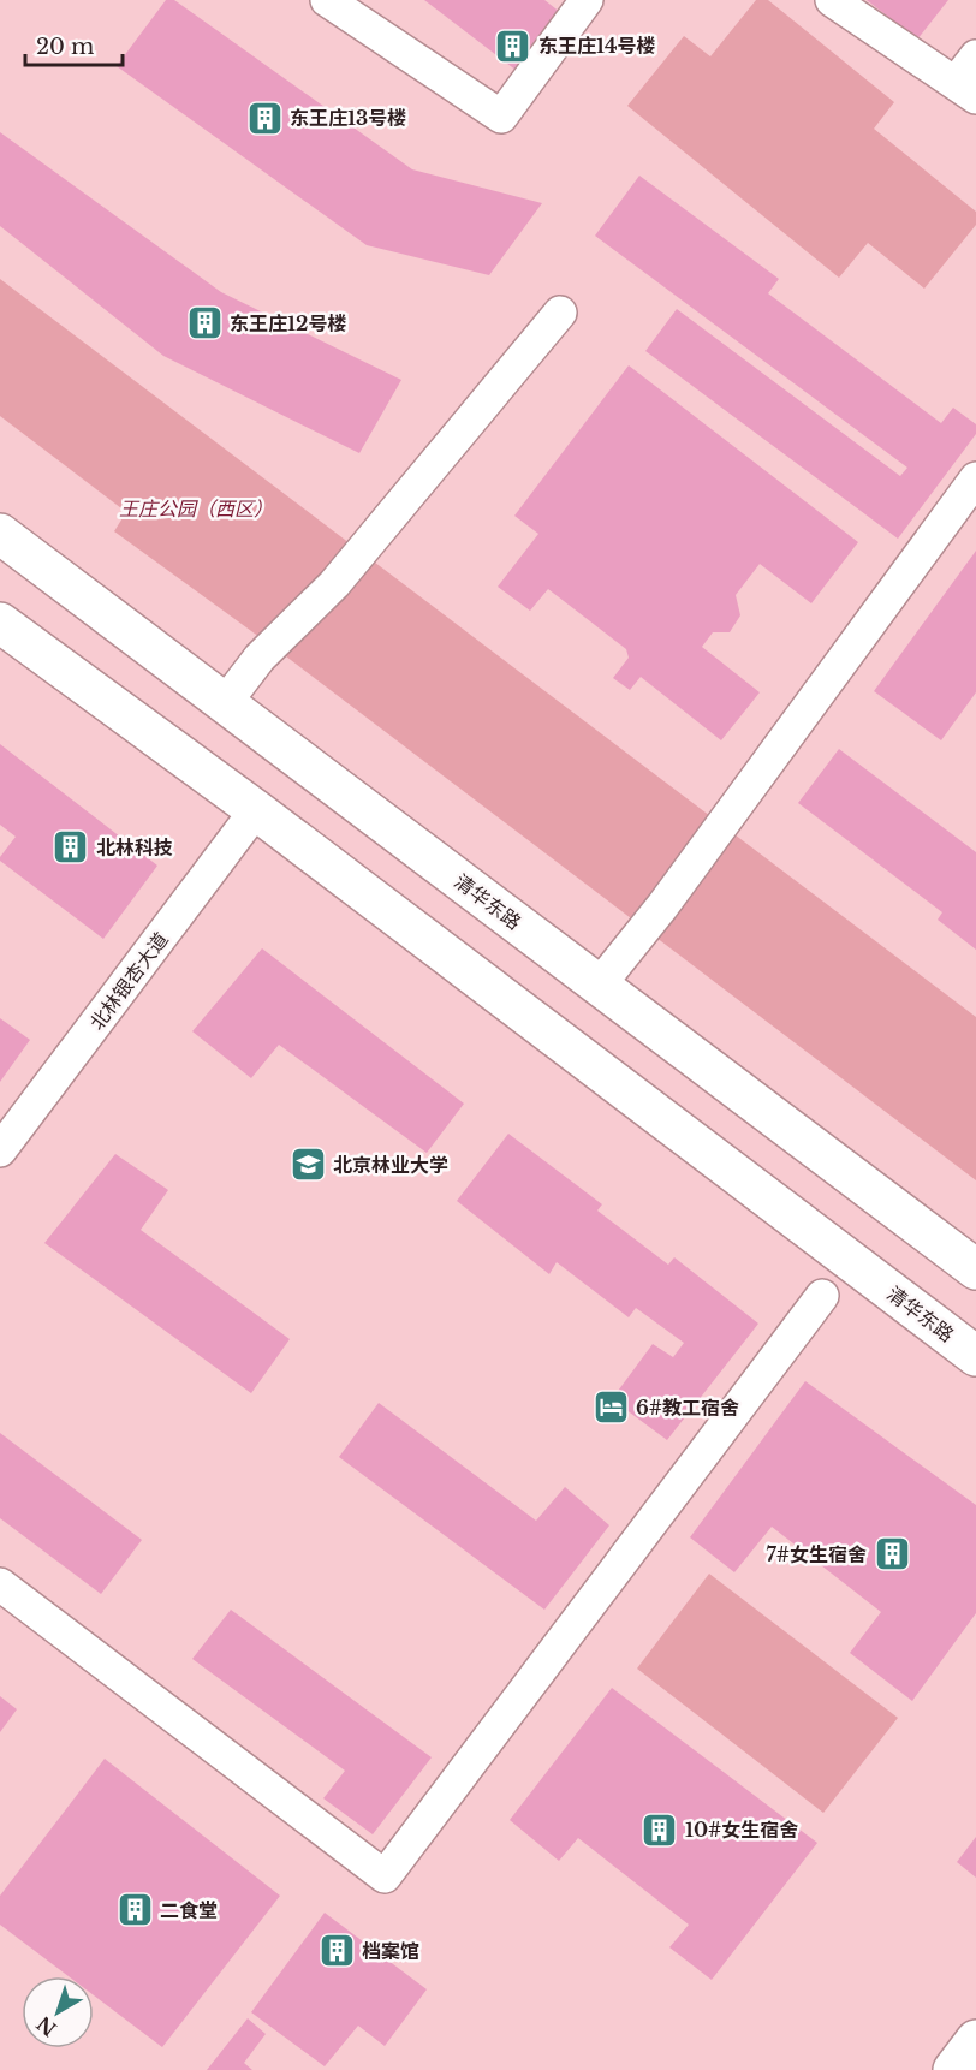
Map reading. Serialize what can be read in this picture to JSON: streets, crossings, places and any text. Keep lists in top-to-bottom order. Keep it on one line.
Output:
{"streets":{"main road":["清华东路"],"street":["北林银杏大道"]},"crossings":[["清华东路","北林银杏大道"]],"parks":["王庄公园（西区）"],"places":{"building":["东王庄14号楼","东王庄13号楼","东王庄12号楼","北林科技","7#女生宿舍","10#女生宿舍","二食堂","档案馆"],"school or university":["北京林业大学"],"hotel":["6#教工宿舍"]},"scale_bar":"20 m","north":"bottom left"}
